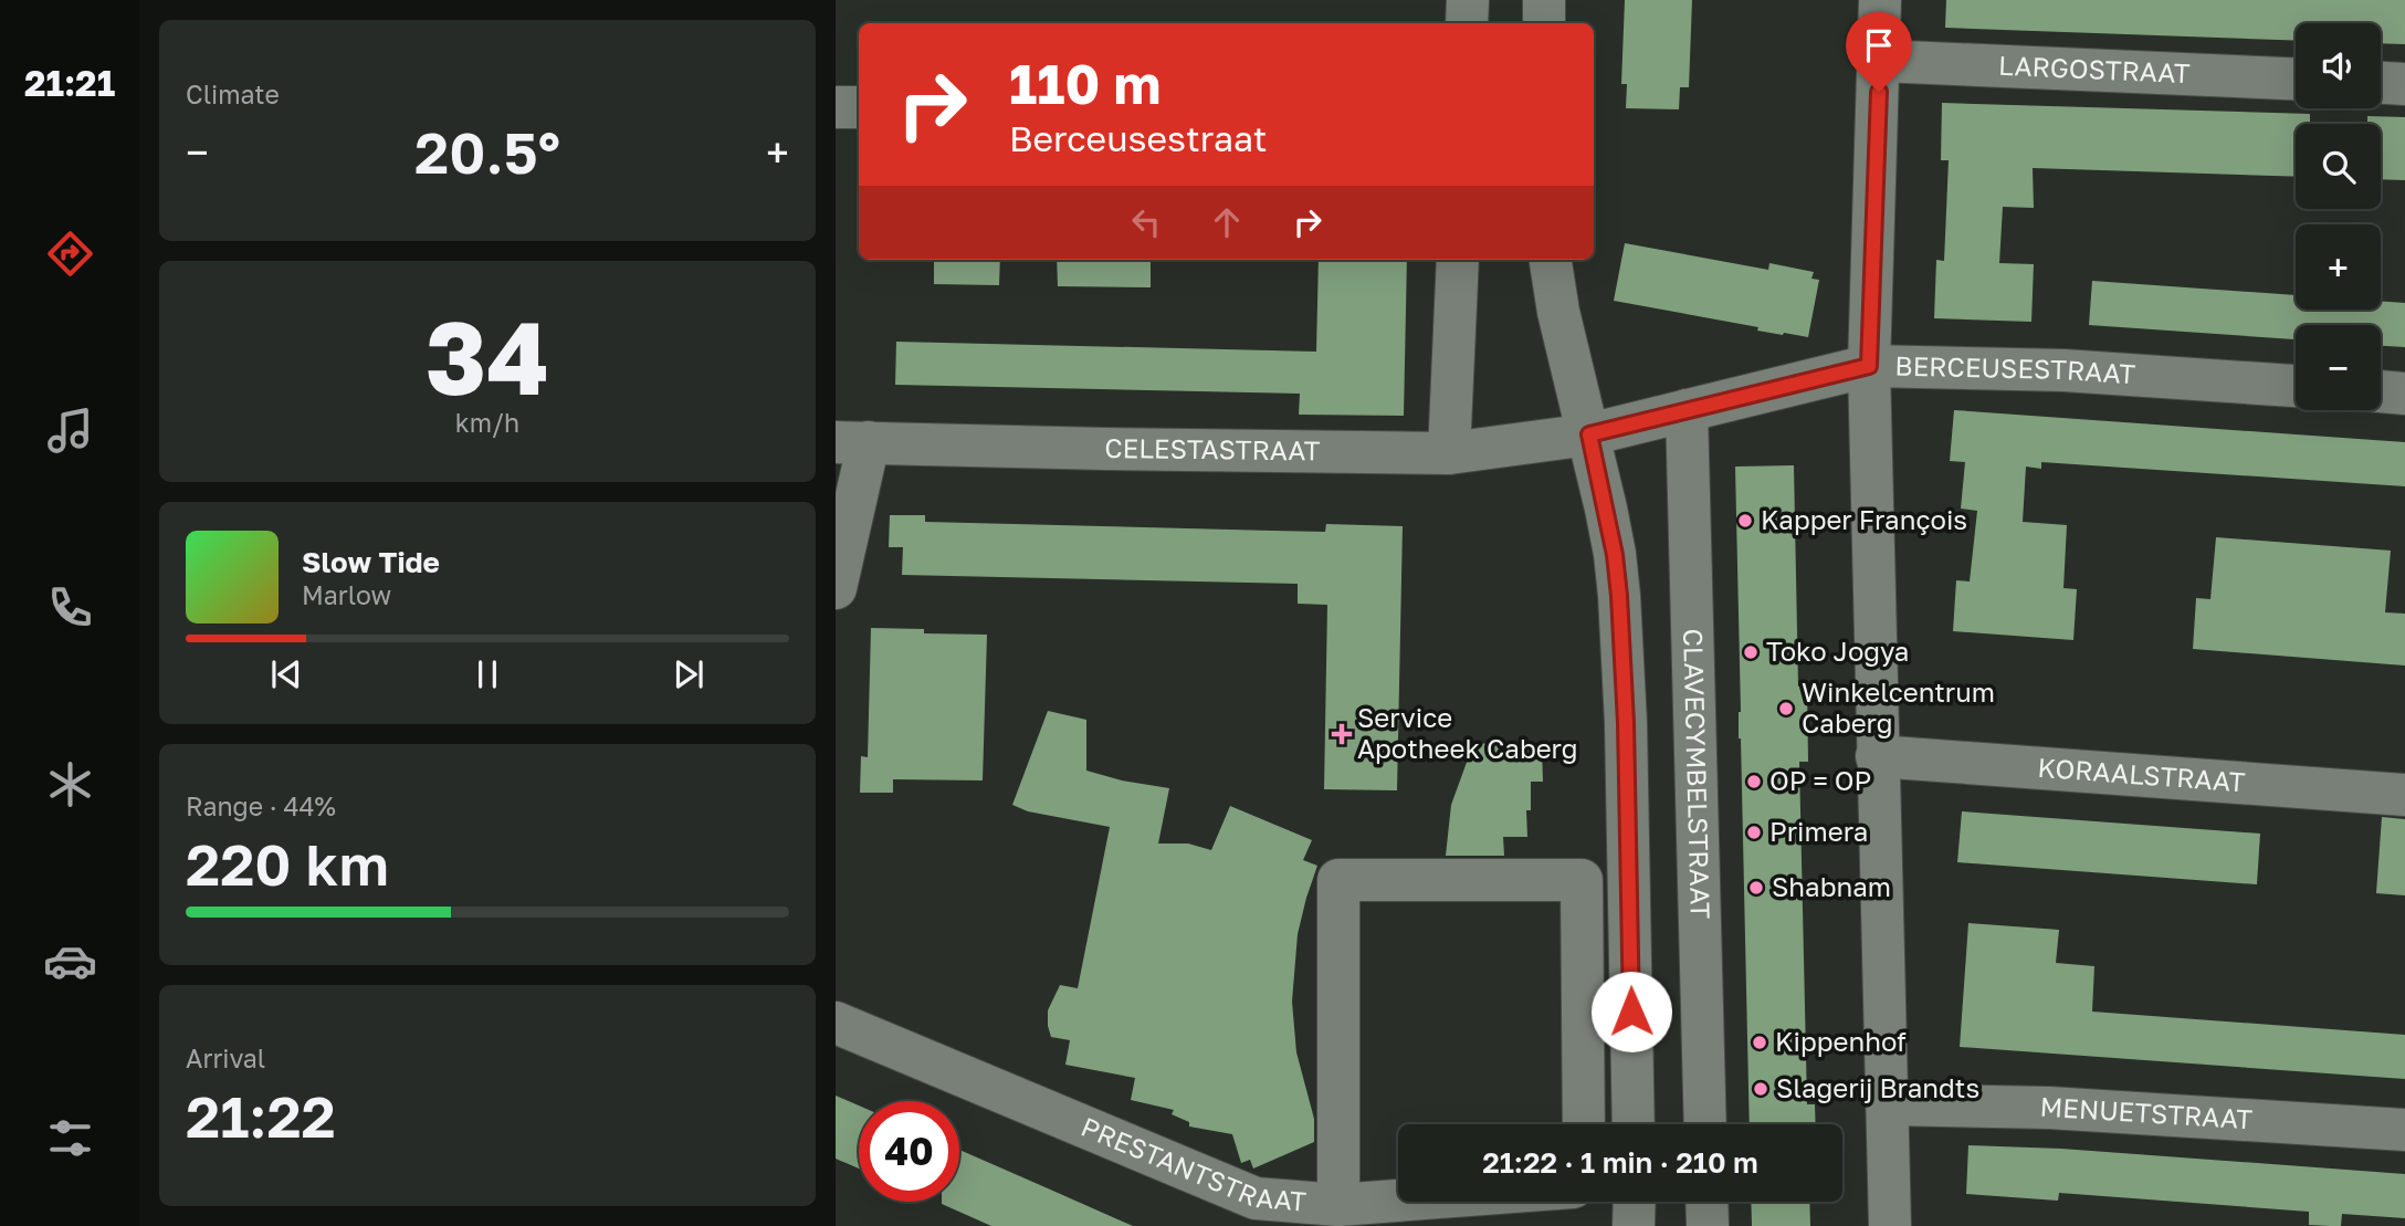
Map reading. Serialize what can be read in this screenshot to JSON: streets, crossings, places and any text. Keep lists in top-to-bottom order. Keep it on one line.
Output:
{"streets":{"street":["LARGOSTRAAT","BERCEUSESTRAAT","CELESTASTRAAT","CLAVECYMBELSTRAAT","KORAALSTRAAT","MENUETSTRAAT","PRESTANTSTRAAT"]},"crossings":[["BERCEUSESTRAAT","CELESTASTRAAT"],["BERCEUSESTRAAT","CLAVECYMBELSTRAAT"]],"places":{"other":["Kapper François","Toko Jogya","Winkelcentrum Caberg","OP = OP","Primera","Shabnam","Kippenhof","Slagerij Brandts"],"health":["Service Apotheek Caberg"]},"page":{"tabs":"21:21","tile":["Climate",["34","km/h"],["Range · 44%","220 km"],["Arrival","21:22"]],"map_buttons":["+","−"],"turn":["110 m","Berceusestraat"],"heat":["−","20.5°","+"],"song":["Slow Tide","Marlow"],"limit":"40","trip":"21:22 · 1 min · 210 m"}}
